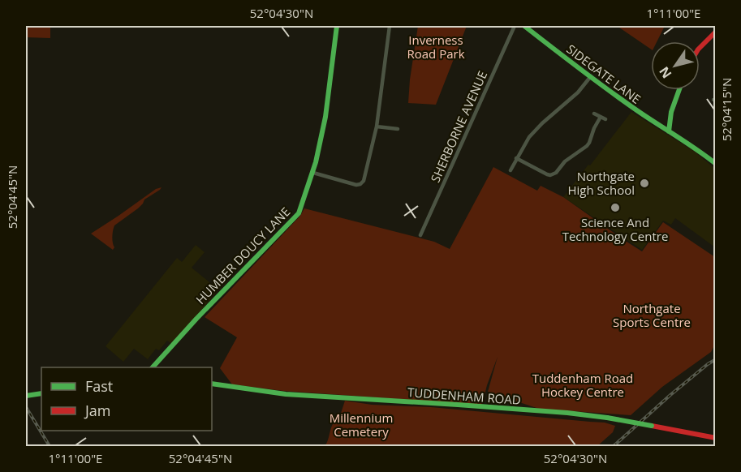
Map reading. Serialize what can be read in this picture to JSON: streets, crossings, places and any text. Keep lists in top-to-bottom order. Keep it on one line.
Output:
{"streets":{"street":["SIDEGATE LANE","SHERBORNE AVENUE","HUMBER DOUCY LANE","TUDDENHAM ROAD"]},"parks":["Inverness Road Park","Northgate Sports Centre","Tuddenham Road Hockey Centre","Millennium Cemetery"],"places":["Northgate High School","Science And Technology Centre"],"legend":["Fast","Jam"],"north":"bottom left","coordinates":["52°04'30\"N","1°11'00\"E","52°04'15\"N","52°04'45\"N"]}
